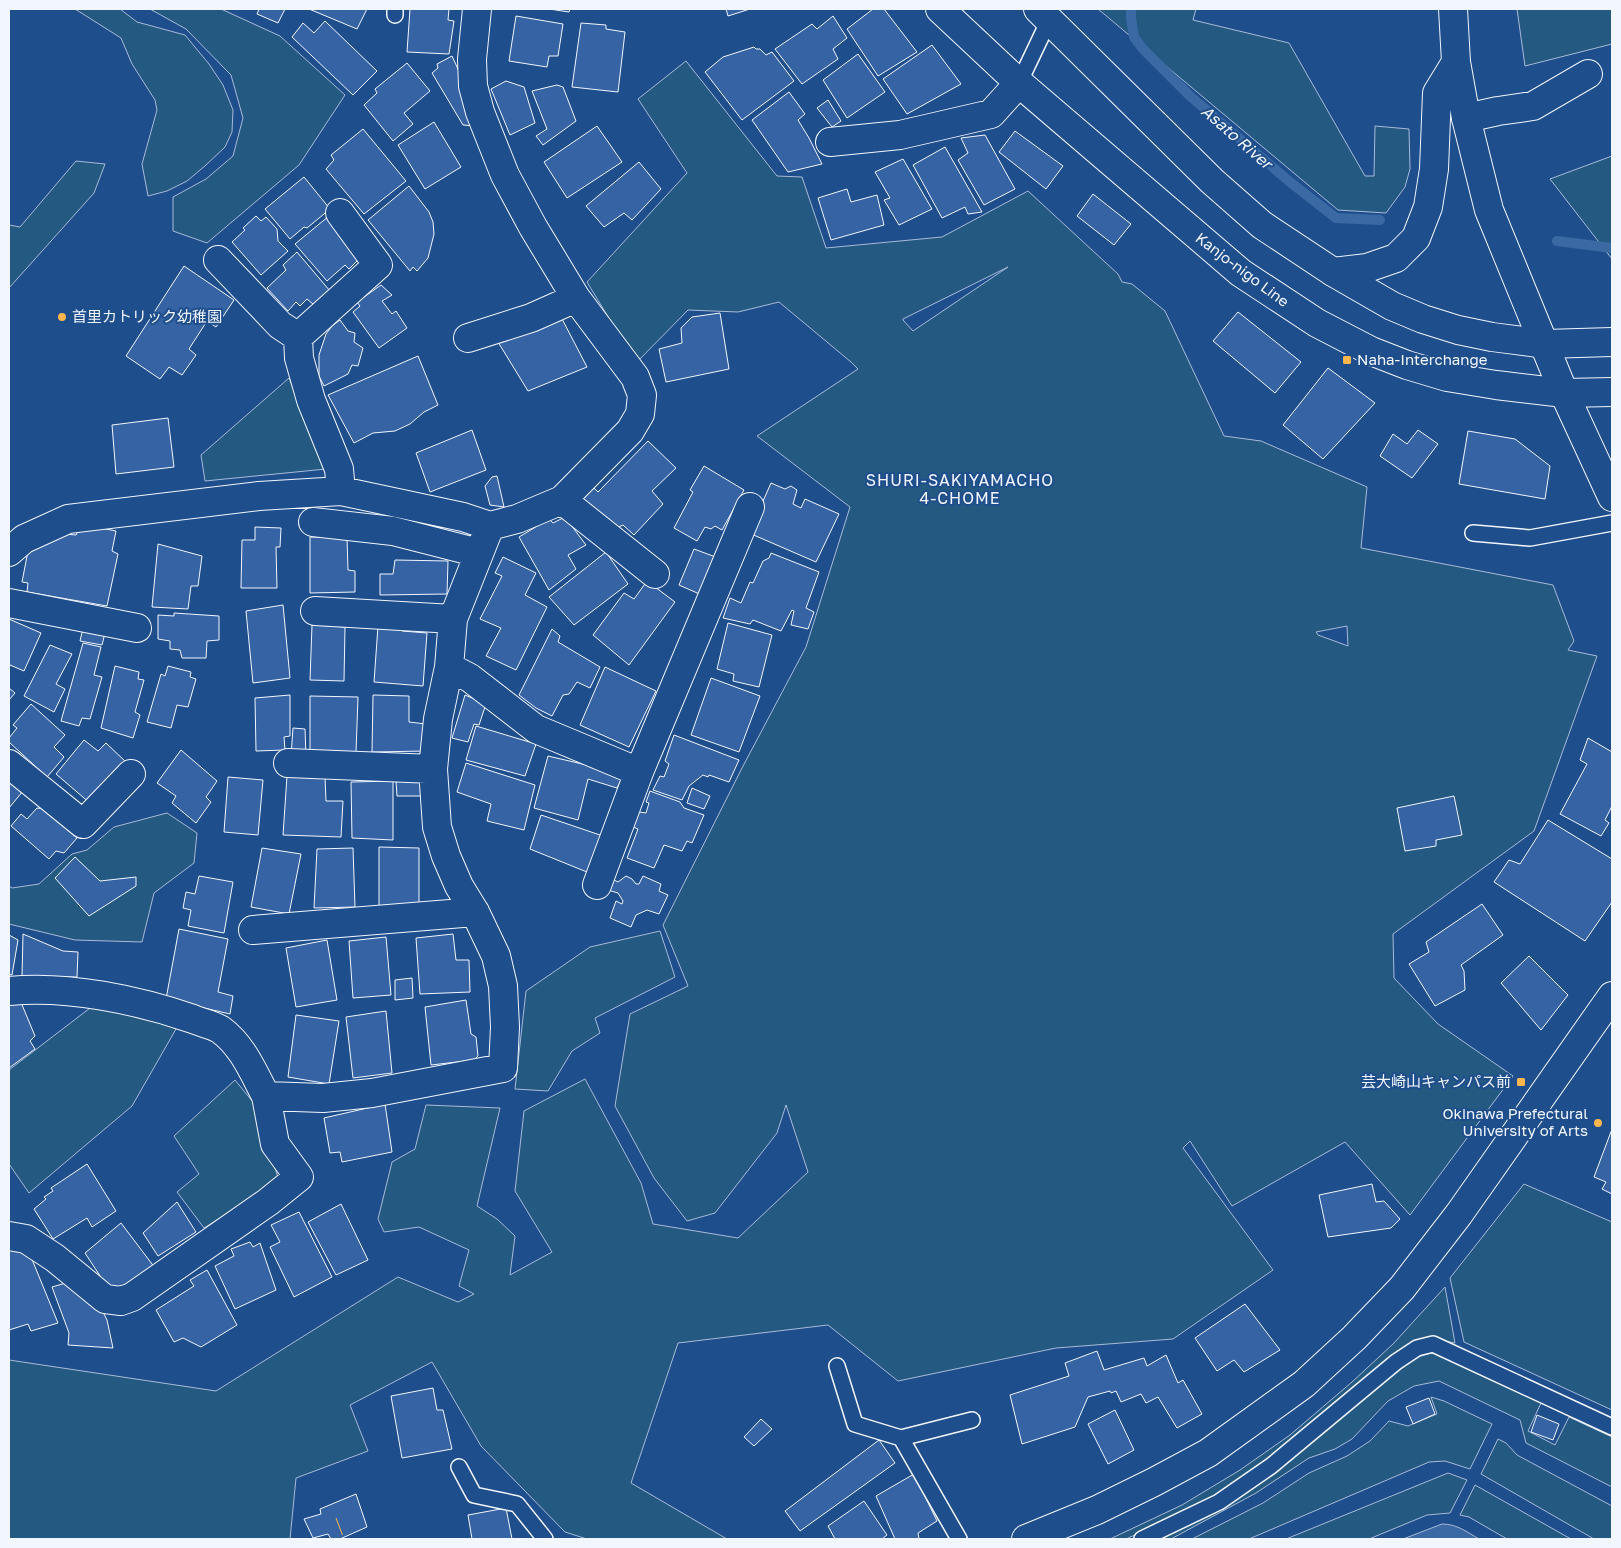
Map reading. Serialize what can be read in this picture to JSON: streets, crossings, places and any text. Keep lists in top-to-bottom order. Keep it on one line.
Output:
{"streets":{"street":["Kanjo-nigo Line"]},"districts":["SHURI-SAKIYAMACHO 4-CHOME"],"water":["Asato River"],"places":{"other":["首里カトリック幼稚園","Okinawa Prefectural University of Arts"],"transit":["Naha-Interchange","芸大崎山キャンパス前"]}}
